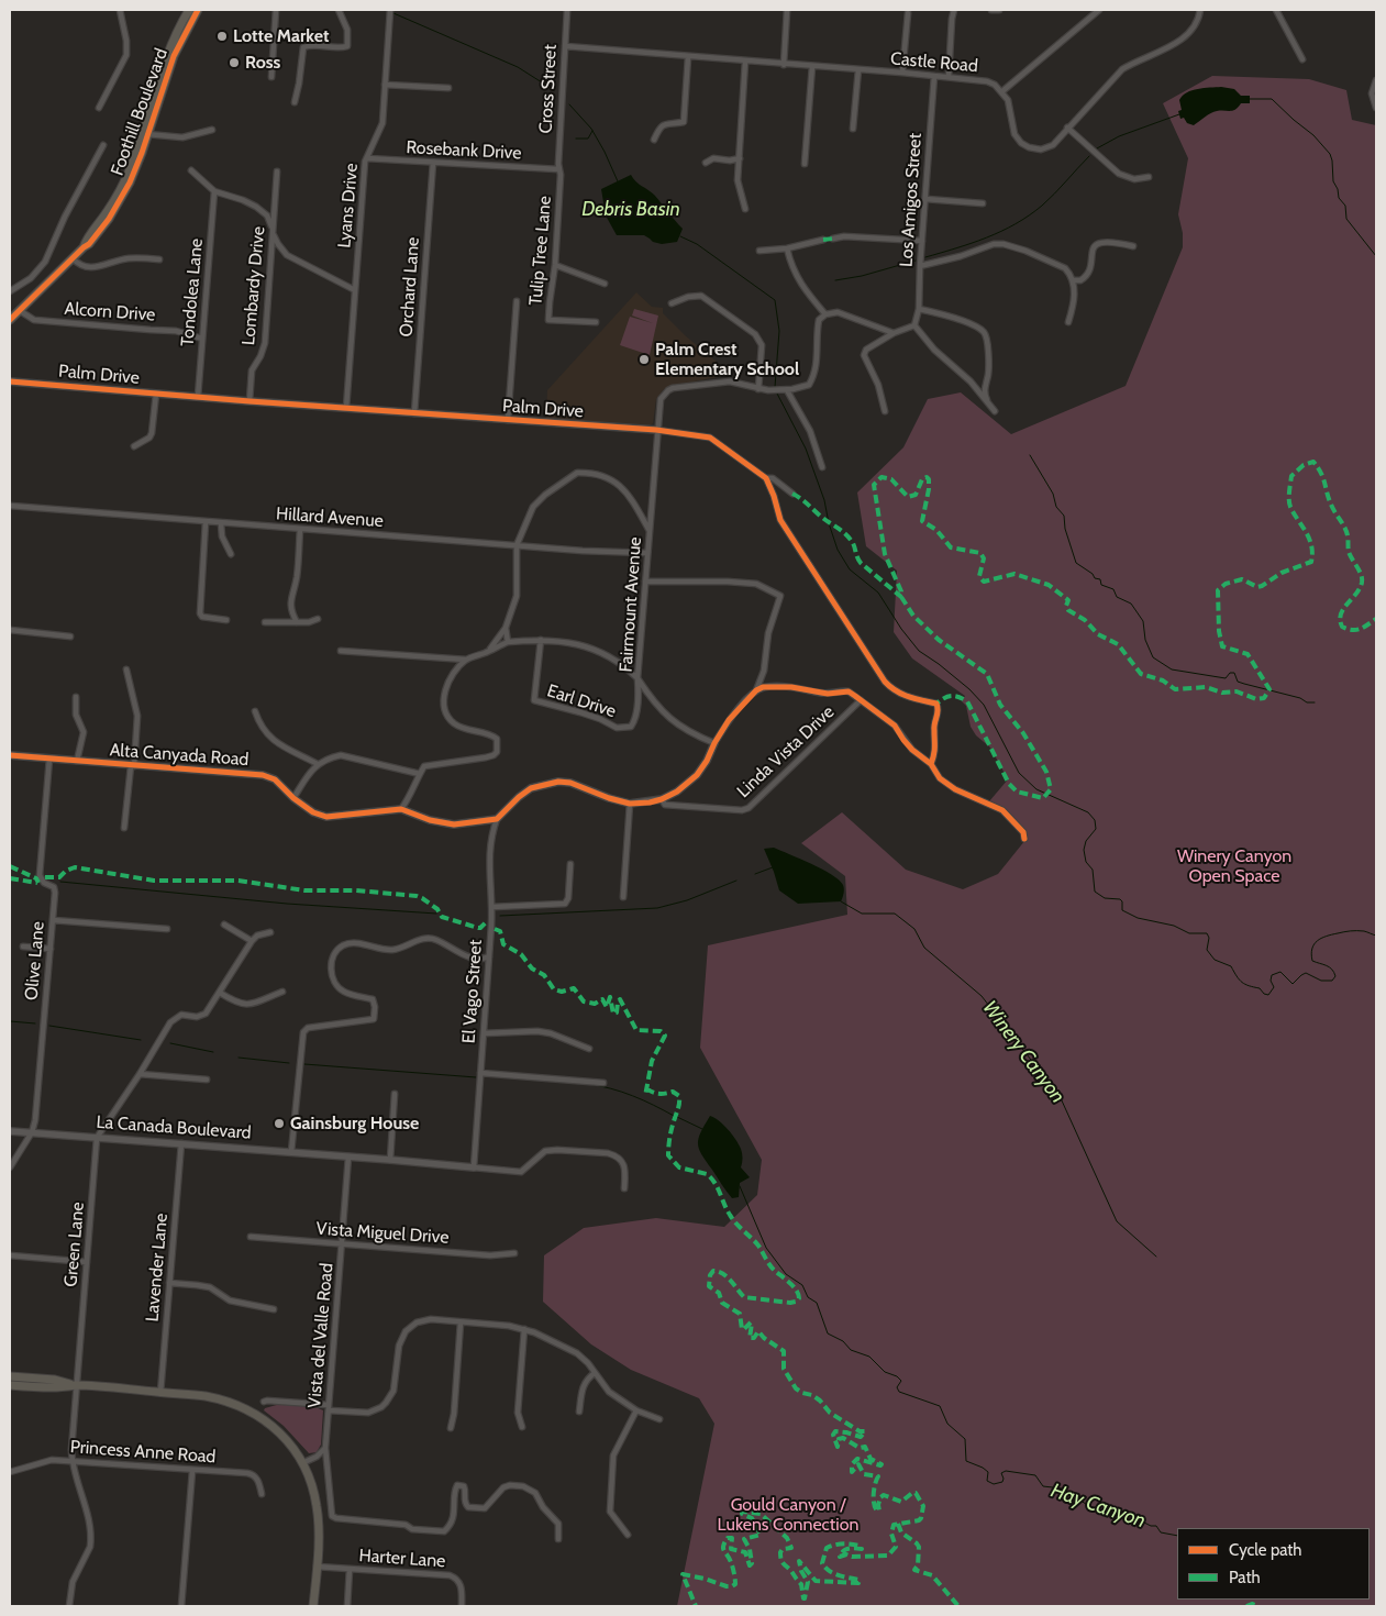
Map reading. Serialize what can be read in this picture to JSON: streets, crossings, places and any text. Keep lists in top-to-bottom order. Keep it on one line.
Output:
{"streets":{"main road":["Foothill Boulevard"],"street":["Castle Road","Cross Street","Rosebank Drive","Los Amigos Street","Lyans Drive","Tulip Tree Lane","Lombardy Drive","Orchard Lane","Tondolea Lane","Alcorn Drive","Palm Drive","Hillard Avenue","Fairmount Avenue","Earl Drive","Linda Vista Drive","Alta Canyada Road","Olive Lane","El Vago Street","La Canada Boulevard","Vista Miguel Drive","Green Lane","Lavender Lane","Vista del Valle Road","Princess Anne Road","Harter Lane"]},"crossings":[["Castle Road","Cross Street"],["Castle Road","Los Amigos Street"],["Cross Street","Rosebank Drive"],["Cross Street","Tulip Tree Lane"],["Foothill Boulevard","Alcorn Drive"],["Rosebank Drive","Lyans Drive"],["Rosebank Drive","Tulip Tree Lane"],["Rosebank Drive","Orchard Lane"],["Lyans Drive","Palm Drive"],["Lombardy Drive","Palm Drive"],["Orchard Lane","Palm Drive"],["Tondolea Lane","Alcorn Drive"],["Tondolea Lane","Palm Drive"],["Palm Drive","Fairmount Avenue"],["Hillard Avenue","Fairmount Avenue"],["Fairmount Avenue","Earl Drive"],["Alta Canyada Road","Olive Lane"],["Alta Canyada Road","El Vago Street"],["Olive Lane","La Canada Boulevard"],["El Vago Street","La Canada Boulevard"],["La Canada Boulevard","Green Lane"],["La Canada Boulevard","Lavender Lane"],["La Canada Boulevard","Vista del Valle Road"],["Vista Miguel Drive","Vista del Valle Road"],["Green Lane","Princess Anne Road"]],"water":["Debris Basin","Winery Canyon","Hay Canyon"],"parks":["Winery Canyon Open Space","Gould Canyon / Lukens Connection"],"places":["Lotte Market","Ross","Palm Crest Elementary School","Gainsburg House"],"legend":["Cycle path","Path"]}
